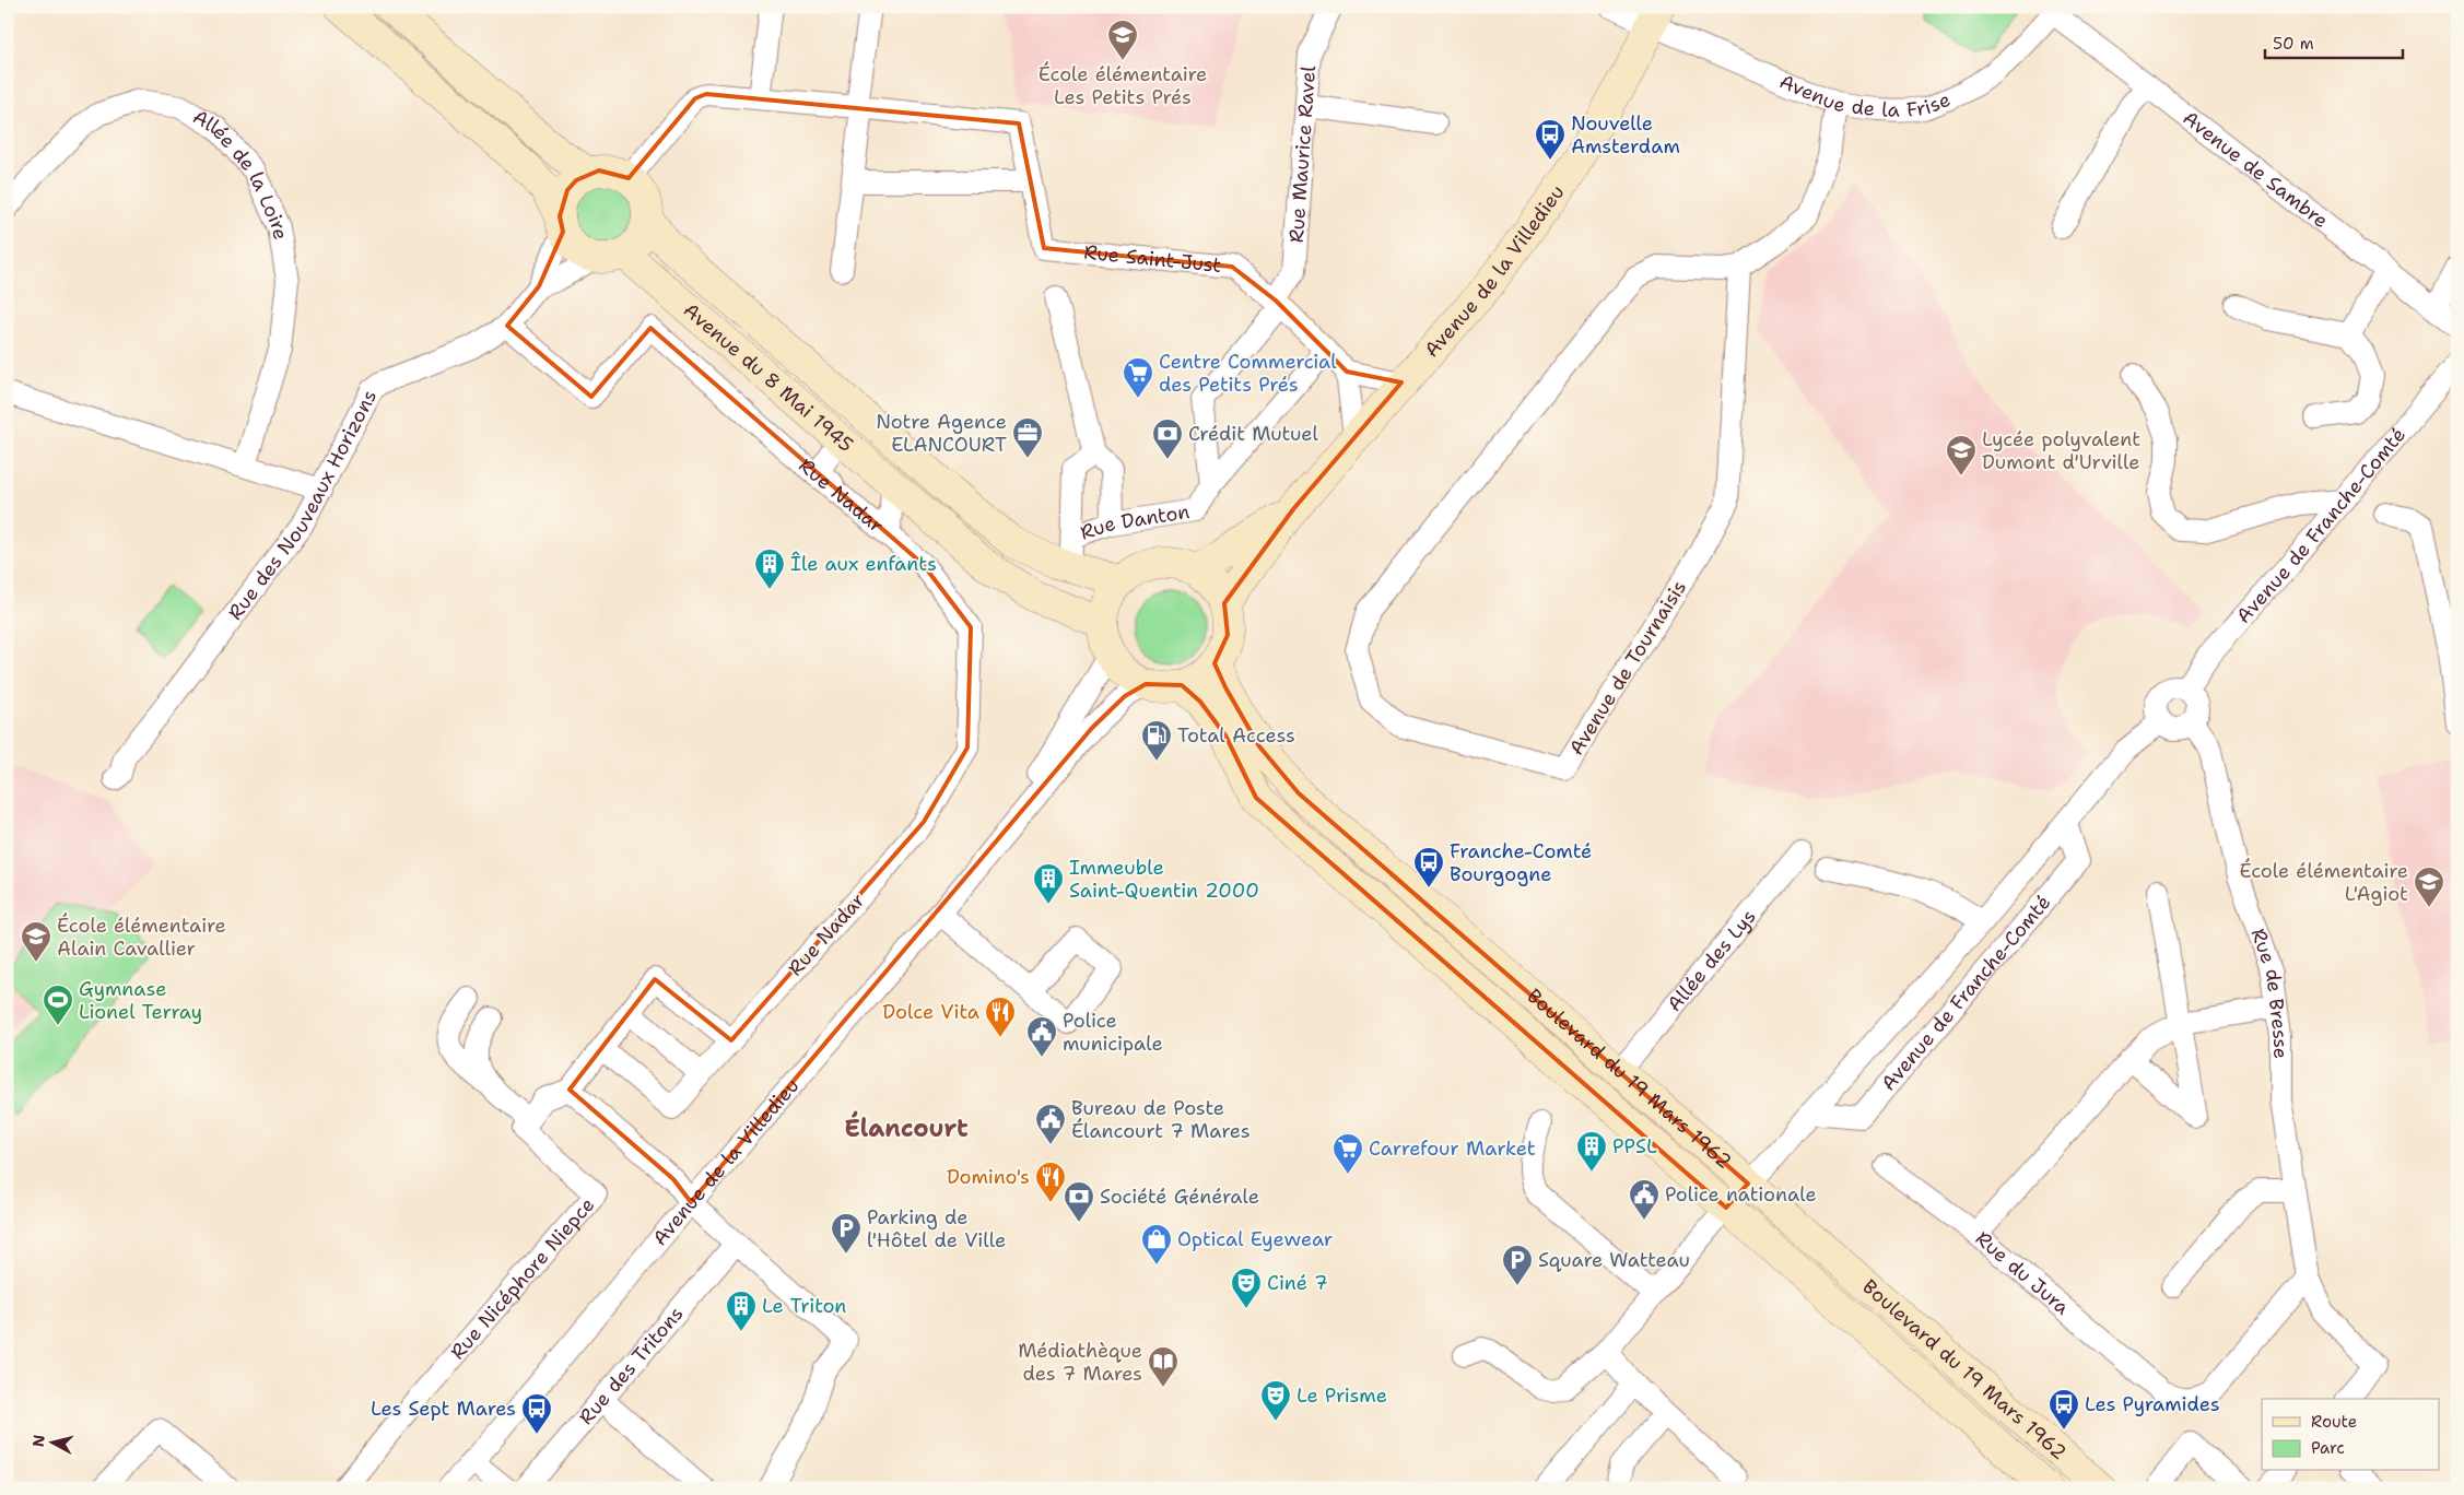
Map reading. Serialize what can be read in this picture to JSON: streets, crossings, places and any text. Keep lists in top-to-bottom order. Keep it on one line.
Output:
{"streets":{"street":["Avenue de la Frise","Rue Maurice Ravel","Avenue de Sambre","Allée de la Loire","Rue Saint-Just","Avenue de la Villedieu","Avenue du 8 Mai 1945","Rue Nadar","Rue des Nouveaux Horizons","Rue Danton","Avenue de Franche-Comté","Avenue de Tournaisis","Allée des Lys","Rue de Bresse","Boulevard du 19 Mars 1962","Rue du Jura","Rue Nicéphore Niepce","Rue des Tritons"]},"crossings":[["Avenue de la Frise","Avenue de Sambre"],["Avenue de la Frise","Avenue de la Villedieu"],["Avenue de la Frise","Avenue de Tournaisis"],["Rue Maurice Ravel","Rue Saint-Just"],["Rue Saint-Just","Rue Danton"],["Avenue de la Villedieu","Avenue du 8 Mai 1945"],["Avenue de la Villedieu","Boulevard du 19 Mars 1962"],["Avenue du 8 Mai 1945","Rue des Nouveaux Horizons"],["Avenue du 8 Mai 1945","Rue Danton"],["Avenue du 8 Mai 1945","Boulevard du 19 Mars 1962"],["Rue Nadar","Rue des Nouveaux Horizons"],["Avenue de Franche-Comté","Rue de Bresse"],["Avenue de Franche-Comté","Boulevard du 19 Mars 1962"],["Allée des Lys","Boulevard du 19 Mars 1962"],["Rue de Bresse","Rue du Jura"]],"districts":["Élancourt"],"places":{"school or university":["École élémentaire Les Petits Prés","Lycée polyvalent Dumont d'Urville","École élémentaire L'Agiot","École élémentaire Alain Cavallier"],"bus stop":["Nouvelle Amsterdam","Franche-Comté Bourgogne","Les Pyramides","Les Sept Mares"],"supermarket":["Centre Commercial des Petits Prés","Carrefour Market"],"office":["Notre Agence ELANCOURT"],"bank":["Crédit Mutuel","Société Générale"],"building":["Île aux enfants","Immeuble Saint-Quentin 2000","PPSL","Le Triton"],"fuel station":["Total Access"],"sports":["Gymnase Lionel Terray"],"restaurant":["Dolce Vita","Domino's"],"public building":["Police municipale","Bureau de Poste Élancourt 7 Mares","Police nationale"],"parking":["Parking de l'Hôtel de Ville","Square Watteau"],"shop":["Optical Eyewear"],"theatre":["Ciné 7","Le Prisme"],"library":["Médiathèque des 7 Mares"]},"legend":["Route","Parc"],"scale_bar":"50 m","north":"left"}
